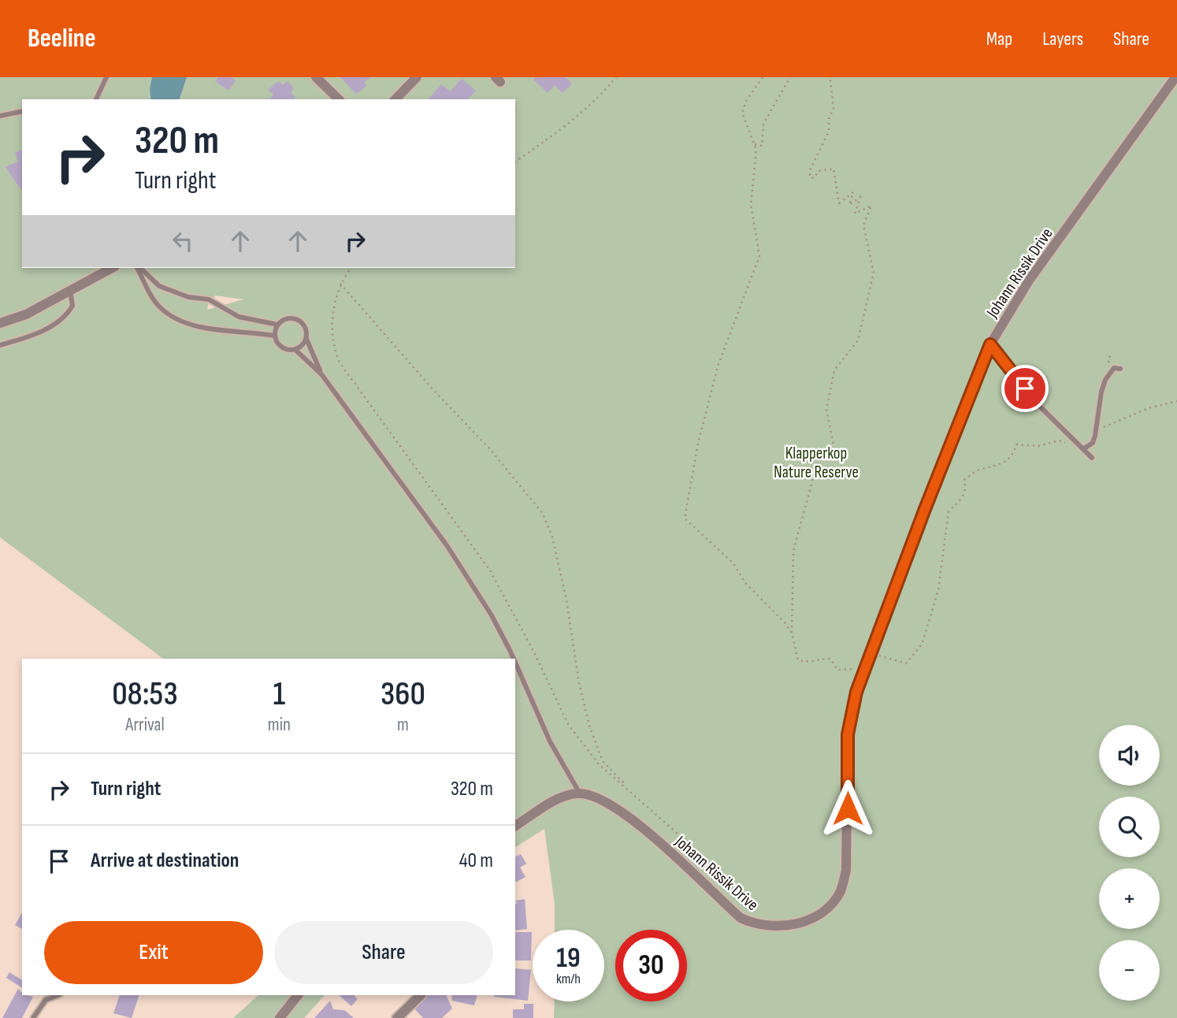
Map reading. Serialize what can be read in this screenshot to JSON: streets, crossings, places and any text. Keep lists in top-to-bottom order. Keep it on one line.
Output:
{"streets":{"street":["Johann Rissik Drive"]},"parks":["Klapperkop Nature Reserve"],"page":{"header":"Beeline","nav":["Map","Layers","Share"],"turn":["320 m","Turn right"],"eta":["08:53","Arrival","1","min","360","m"],"map_buttons":["+","−"],"list":[{"name":"Turn right","value":"320 m"},{"name":"Arrive at destination","value":"40 m"}],"buttons":["Exit","Share"],"speed":"19 km/h","limit":"30"}}
